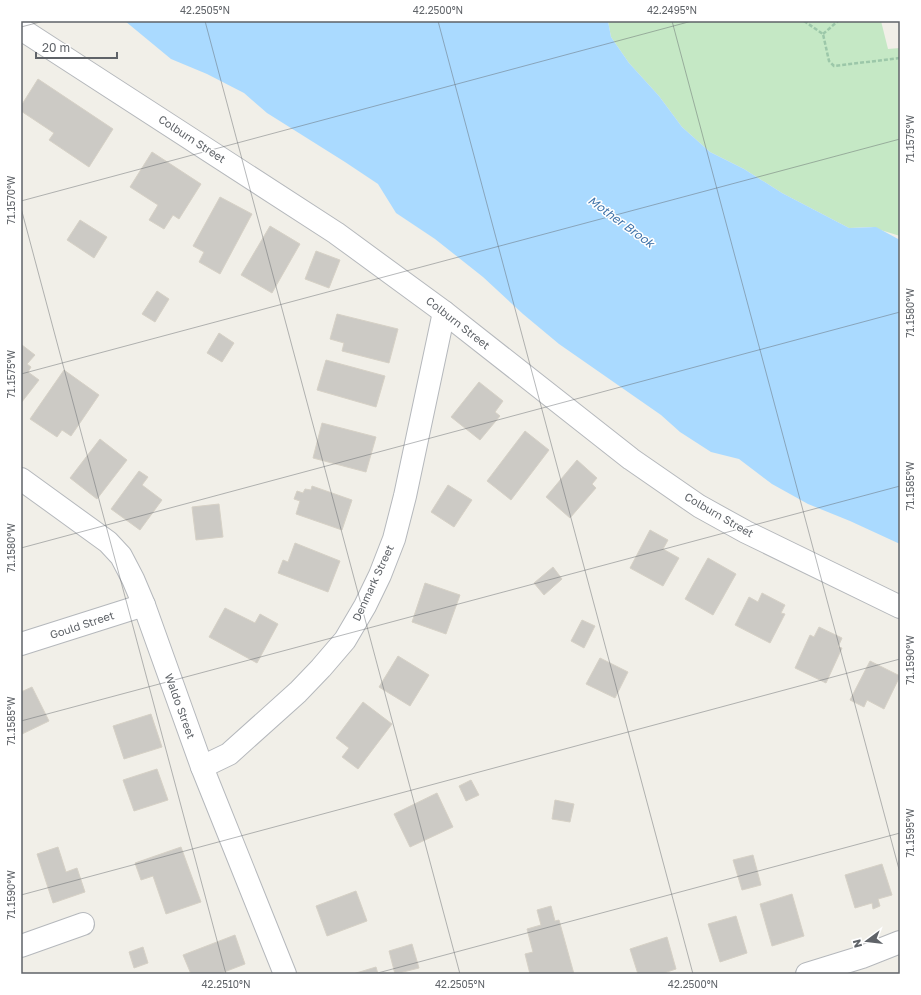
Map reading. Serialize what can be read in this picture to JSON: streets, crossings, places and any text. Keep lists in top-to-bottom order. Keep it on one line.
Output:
{"streets":{"street":["Colburn Street","Denmark Street","Gould Street","Waldo Street"]},"crossings":[["Colburn Street","Denmark Street"],["Denmark Street","Waldo Street"],["Gould Street","Waldo Street"]],"water":["Mother Brook"],"scale_bar":"20 m","north":"left","coordinates":["42.2505°N","42.2500°N","42.2495°N","71.1575°W","71.1570°W","71.1580°W","71.1585°W","71.1590°W","71.1595°W","42.2510°N"]}
